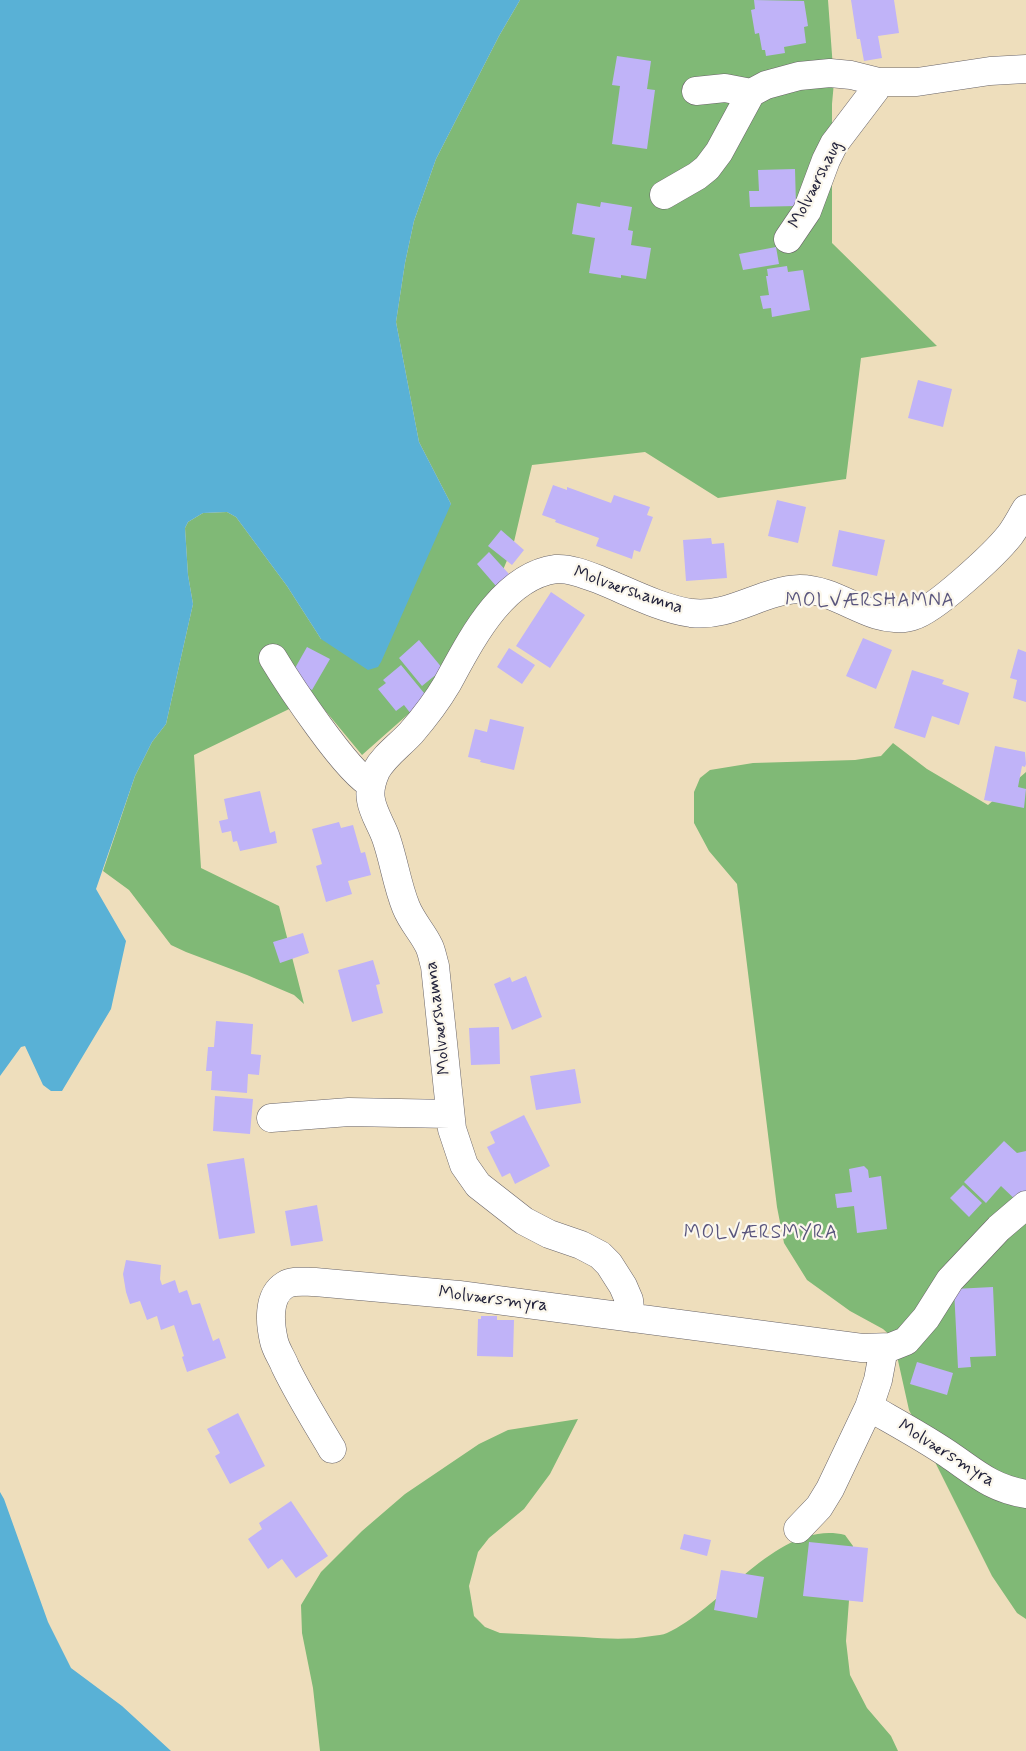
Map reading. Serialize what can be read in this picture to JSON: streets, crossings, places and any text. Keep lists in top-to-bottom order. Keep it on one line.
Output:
{"streets":{"street":["Molværshaug","Molværshamna","Molværsmyra"]},"crossings":[["Molværshamna","Molværsmyra"]],"districts":["MOLVÆRSHAMNA","MOLVÆRSMYRA"]}
